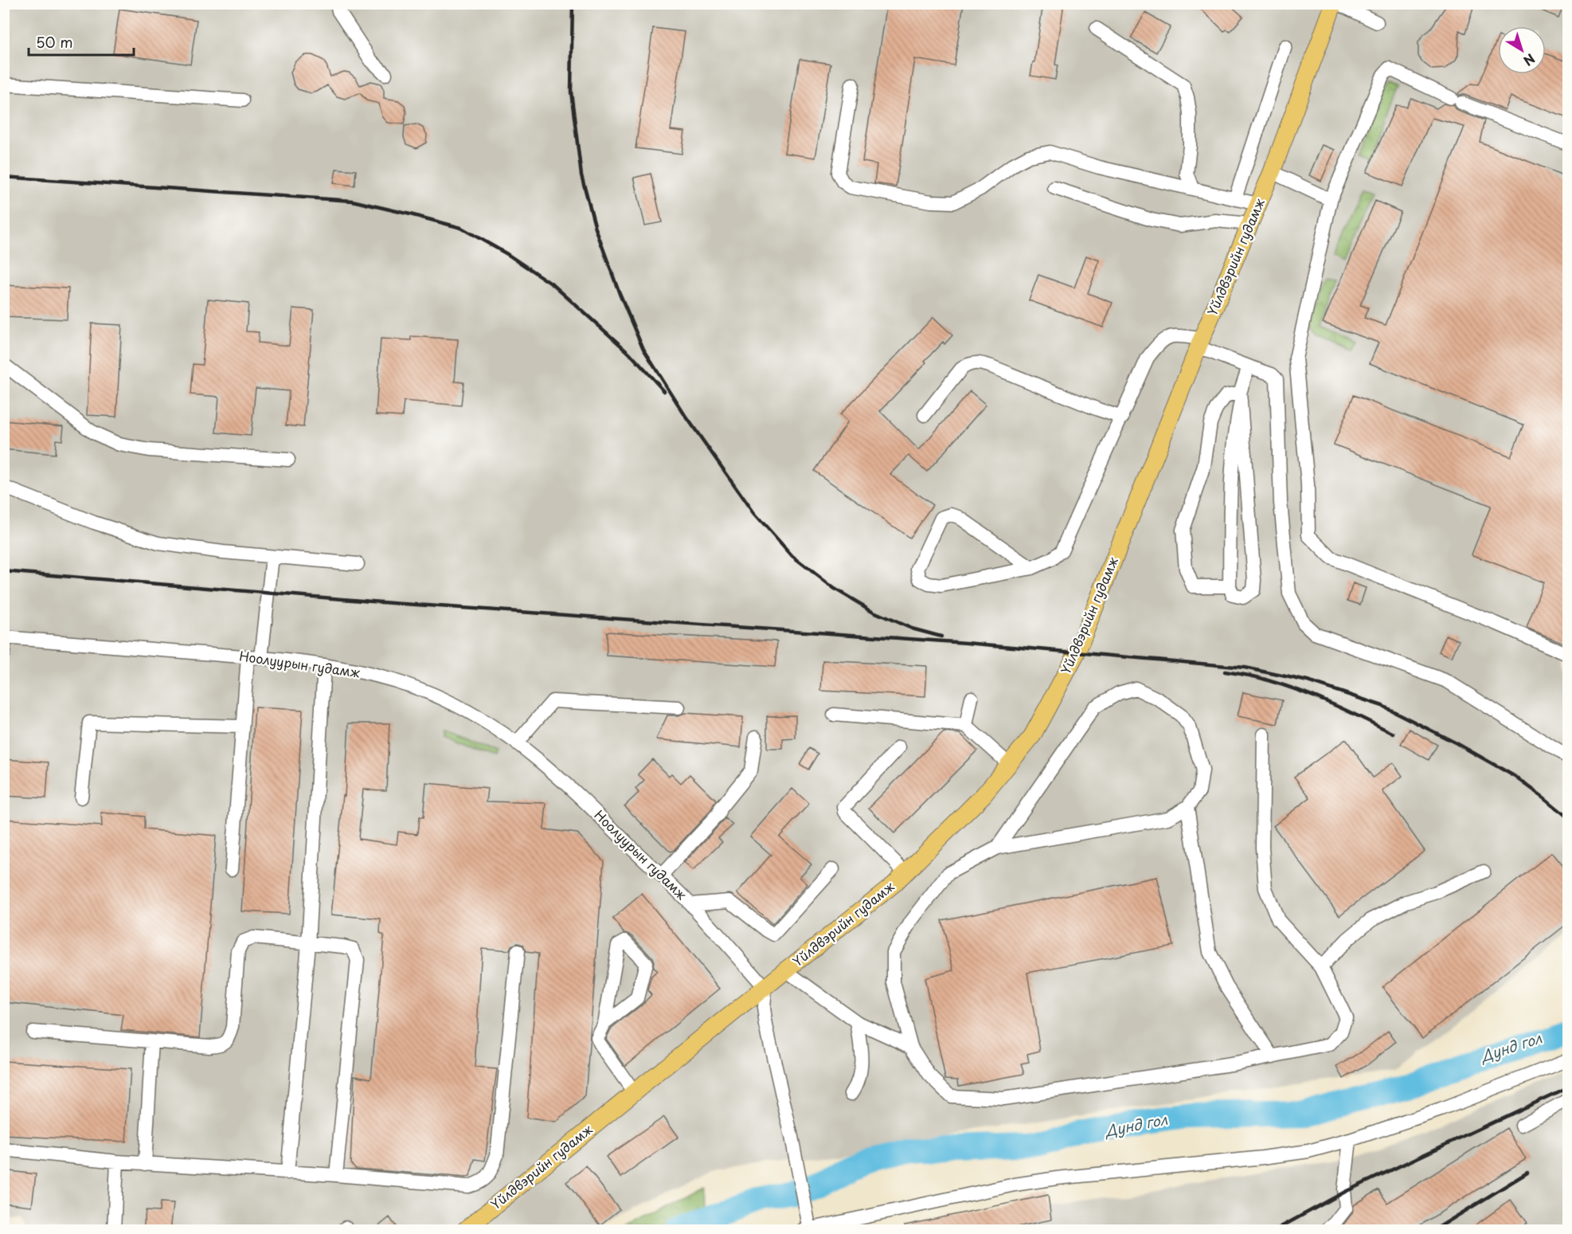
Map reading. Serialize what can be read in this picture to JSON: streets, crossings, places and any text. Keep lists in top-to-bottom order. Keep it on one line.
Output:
{"streets":{"main road":["Yйлдвэрийн гудамж"],"street":["Ноолуурын гудамж"]},"crossings":[["Yйлдвэрийн гудамж","Ноолуурын гудамж"]],"water":["Дунд гол"],"scale_bar":"50 m","north":"bottom right"}
